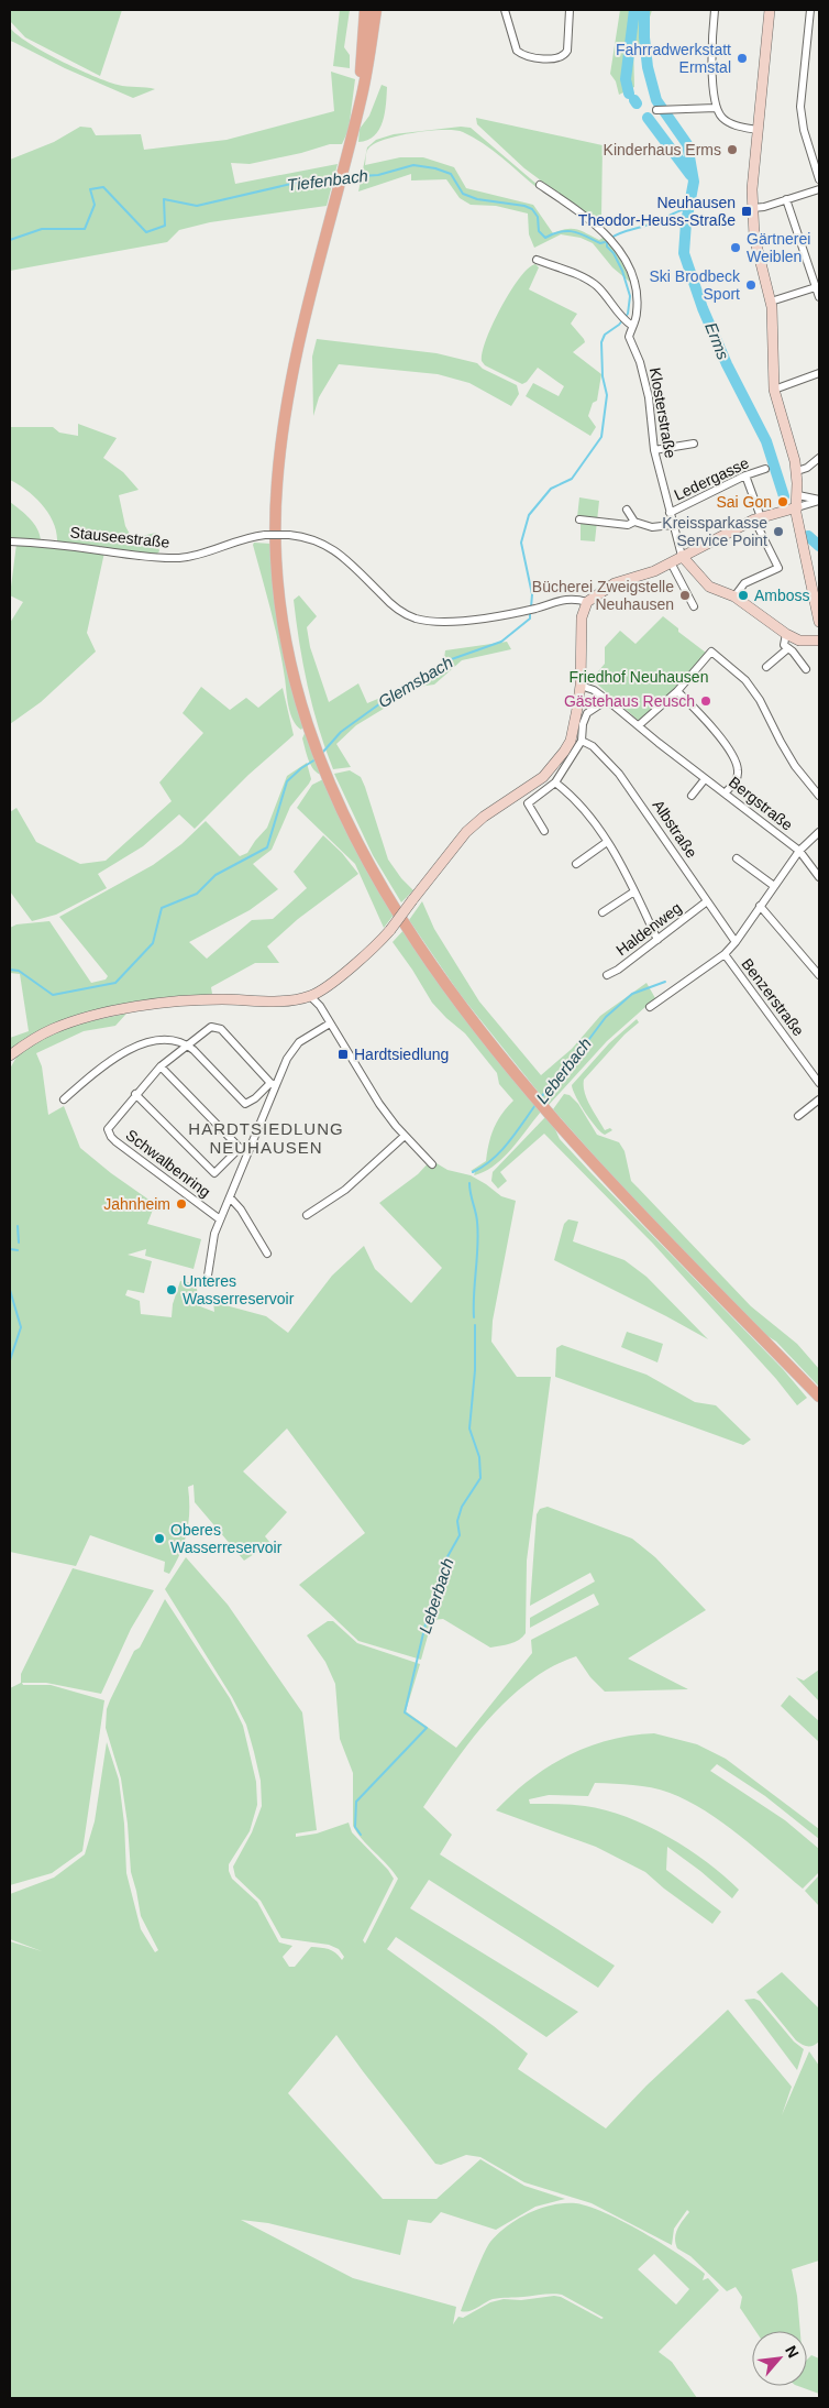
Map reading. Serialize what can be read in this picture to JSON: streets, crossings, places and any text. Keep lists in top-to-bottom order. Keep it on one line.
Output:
{"streets":{"street":["Klosterstraße","Ledergasse","Stauseestraße","Bergstraße","Albstraße","Haldenweg","Benzerstraße","Schwalbenring"]},"crossings":[["Klosterstraße","Ledergasse"],["Albstraße","Haldenweg"]],"districts":["HARDTSIEDLUNG NEUHAUSEN"],"water":["Tiefenbach","Erms","Glemsbach","Leberbach"],"parks":["Friedhof Neuhausen"],"places":{"other":["Fahrradwerkstatt Ermstal","Kinderhaus Erms","Gärtnerei Weiblen","Ski Brodbeck Sport","Sai Gon","Kreissparkasse Service Point","Bücherei Zweigstelle Neuhausen","Amboss","Gästehaus Reusch","Jahnheim","Unteres Wasserreservoir","Oberes Wasserreservoir"],"transit":["Neuhausen Theodor-Heuss-Straße","Hardtsiedlung"]},"north":"top right"}
